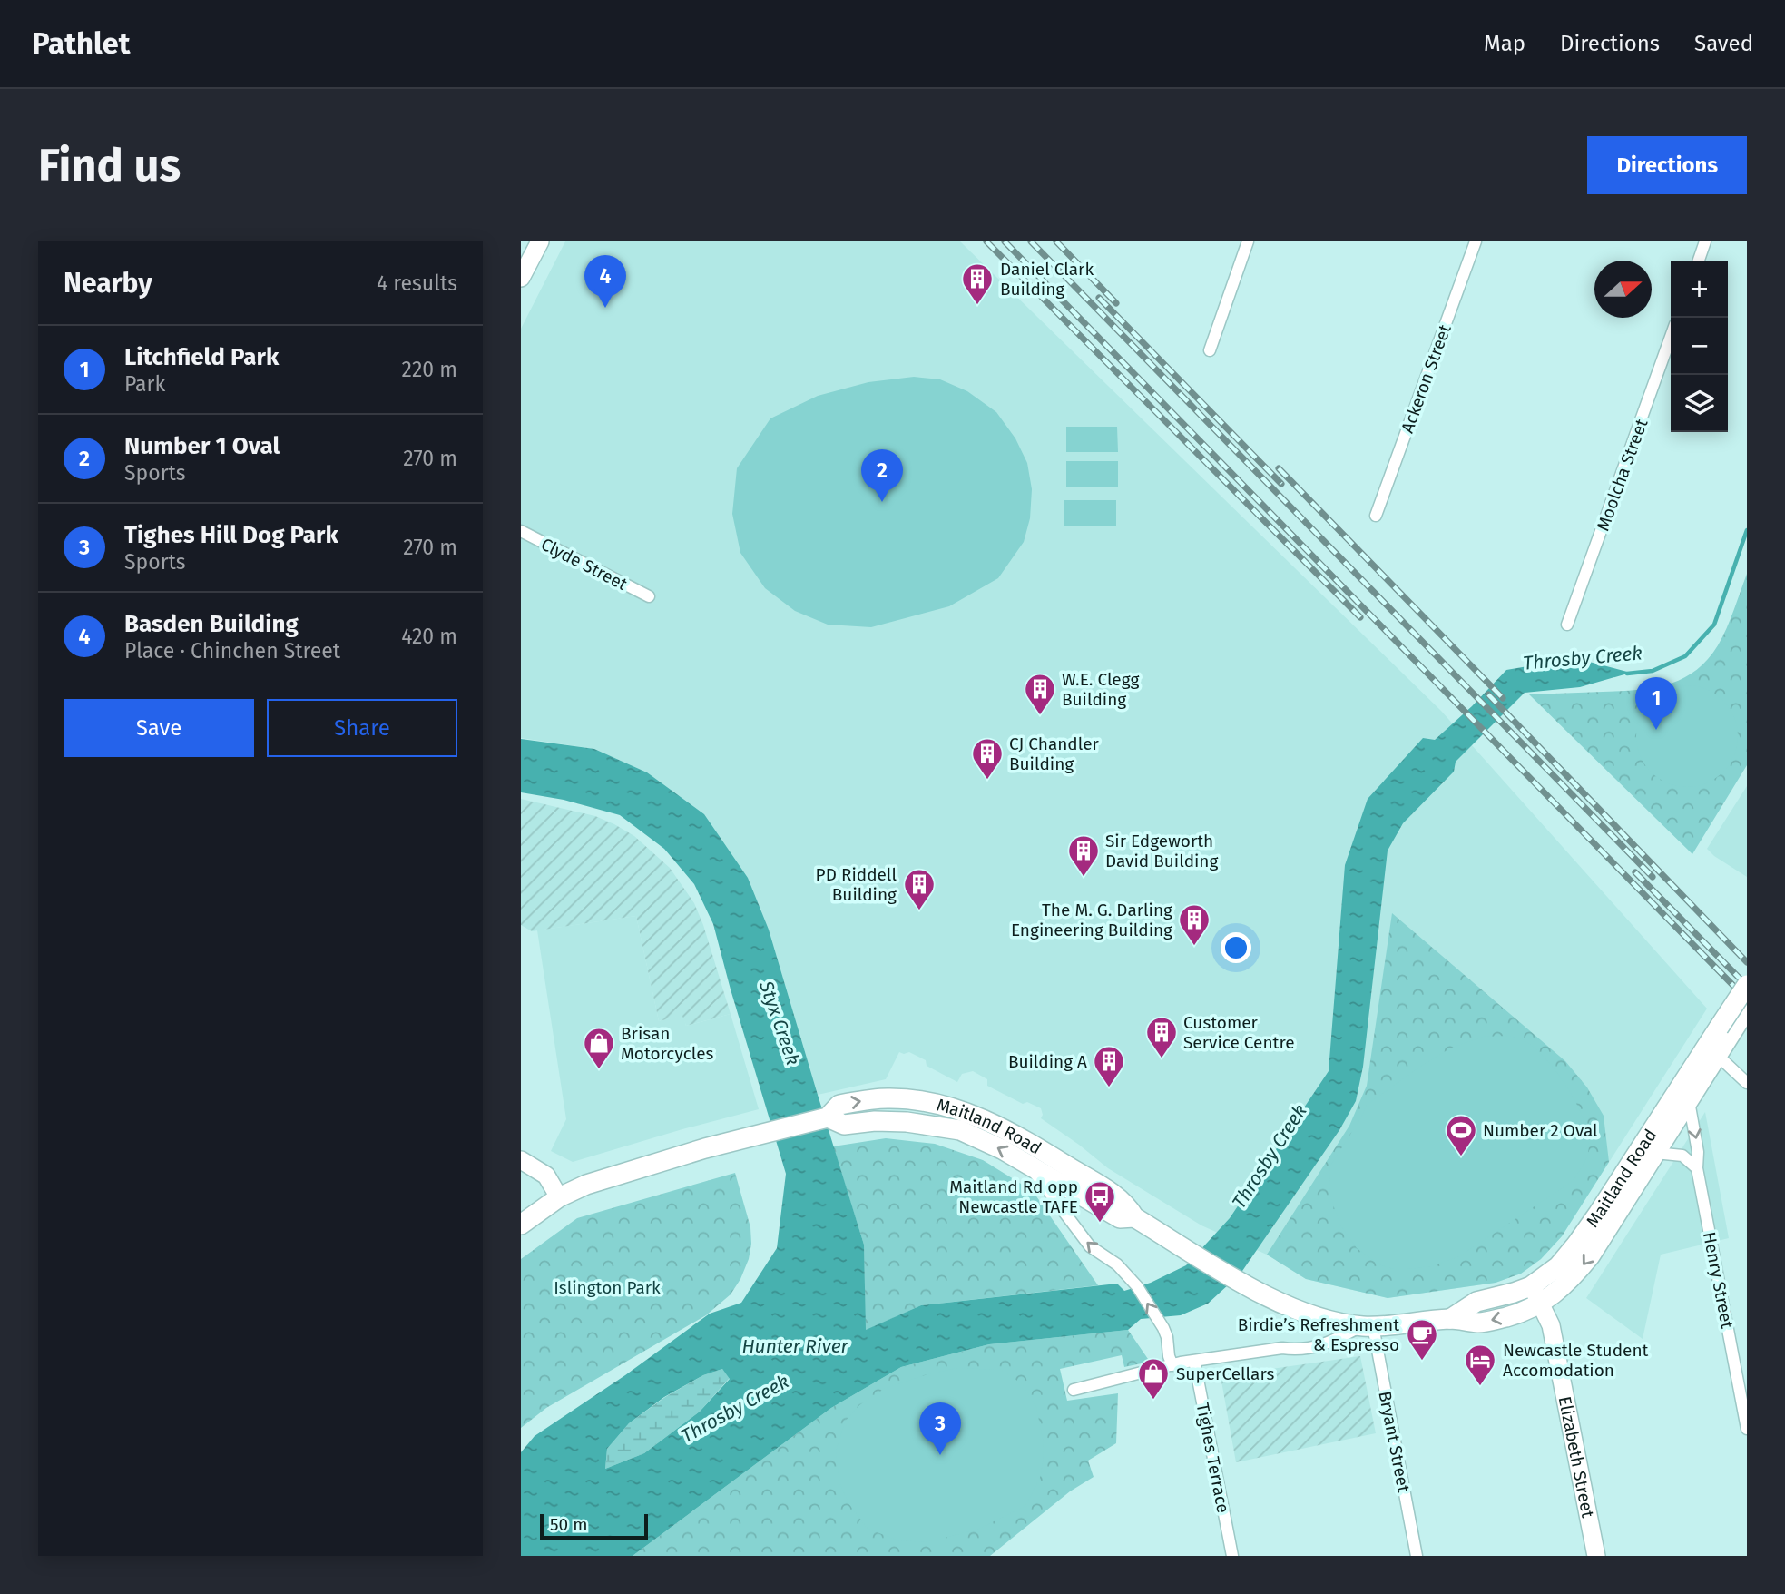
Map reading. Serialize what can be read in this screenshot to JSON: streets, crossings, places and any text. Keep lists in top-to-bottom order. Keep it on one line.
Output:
{"streets":{"main road":["Maitland Road","Elizabeth Street"],"street":["Ackeron Street","Moolcha Street","Clyde Street","Henry Street","Bryant Street","Tighes Terrace"]},"crossings":[["Maitland Road","Henry Street"],["Maitland Road","Bryant Street"],["Maitland Road","Elizabeth Street"]],"water":["Throsby Creek","Styx Creek","Hunter River"],"parks":["Islington Park"],"places":{"building":["Daniel Clark Building","W.E. Clegg Building","CJ Chandler Building","Sir Edgeworth David Building","PD Riddell Building","The M. G. Darling Engineering Building","Customer Service Centre","Building A"],"shop":["Brisan Motorcycles","SuperCellars"],"sports":["Number 2 Oval"],"bus stop":["Maitland Rd opp Newcastle TAFE"],"cafe":["Birdie’s Refreshment & Espresso"],"hotel":["Newcastle Student Accomodation"]},"scale_bar":"50 m","north":"right","page":{"header":"Pathlet","nav":["Map","Directions","Saved"],"buttons":["Directions",["Save","Share"]],"title":"Find us","heading":["Nearby","4 results"],"pins":["4","2","1","3"],"map_buttons":["+","−"],"list":[{"mark":"1","name":"Litchfield Park","note":"Park","value":"220 m"},{"mark":"2","name":"Number 1 Oval","note":"Sports","value":"270 m"},{"mark":"3","name":"Tighes Hill Dog Park","note":"Sports","value":"270 m"},{"mark":"4","name":"Basden Building","note":"Place · Chinchen Street","value":"420 m"}],"scale":"50 m"}}
